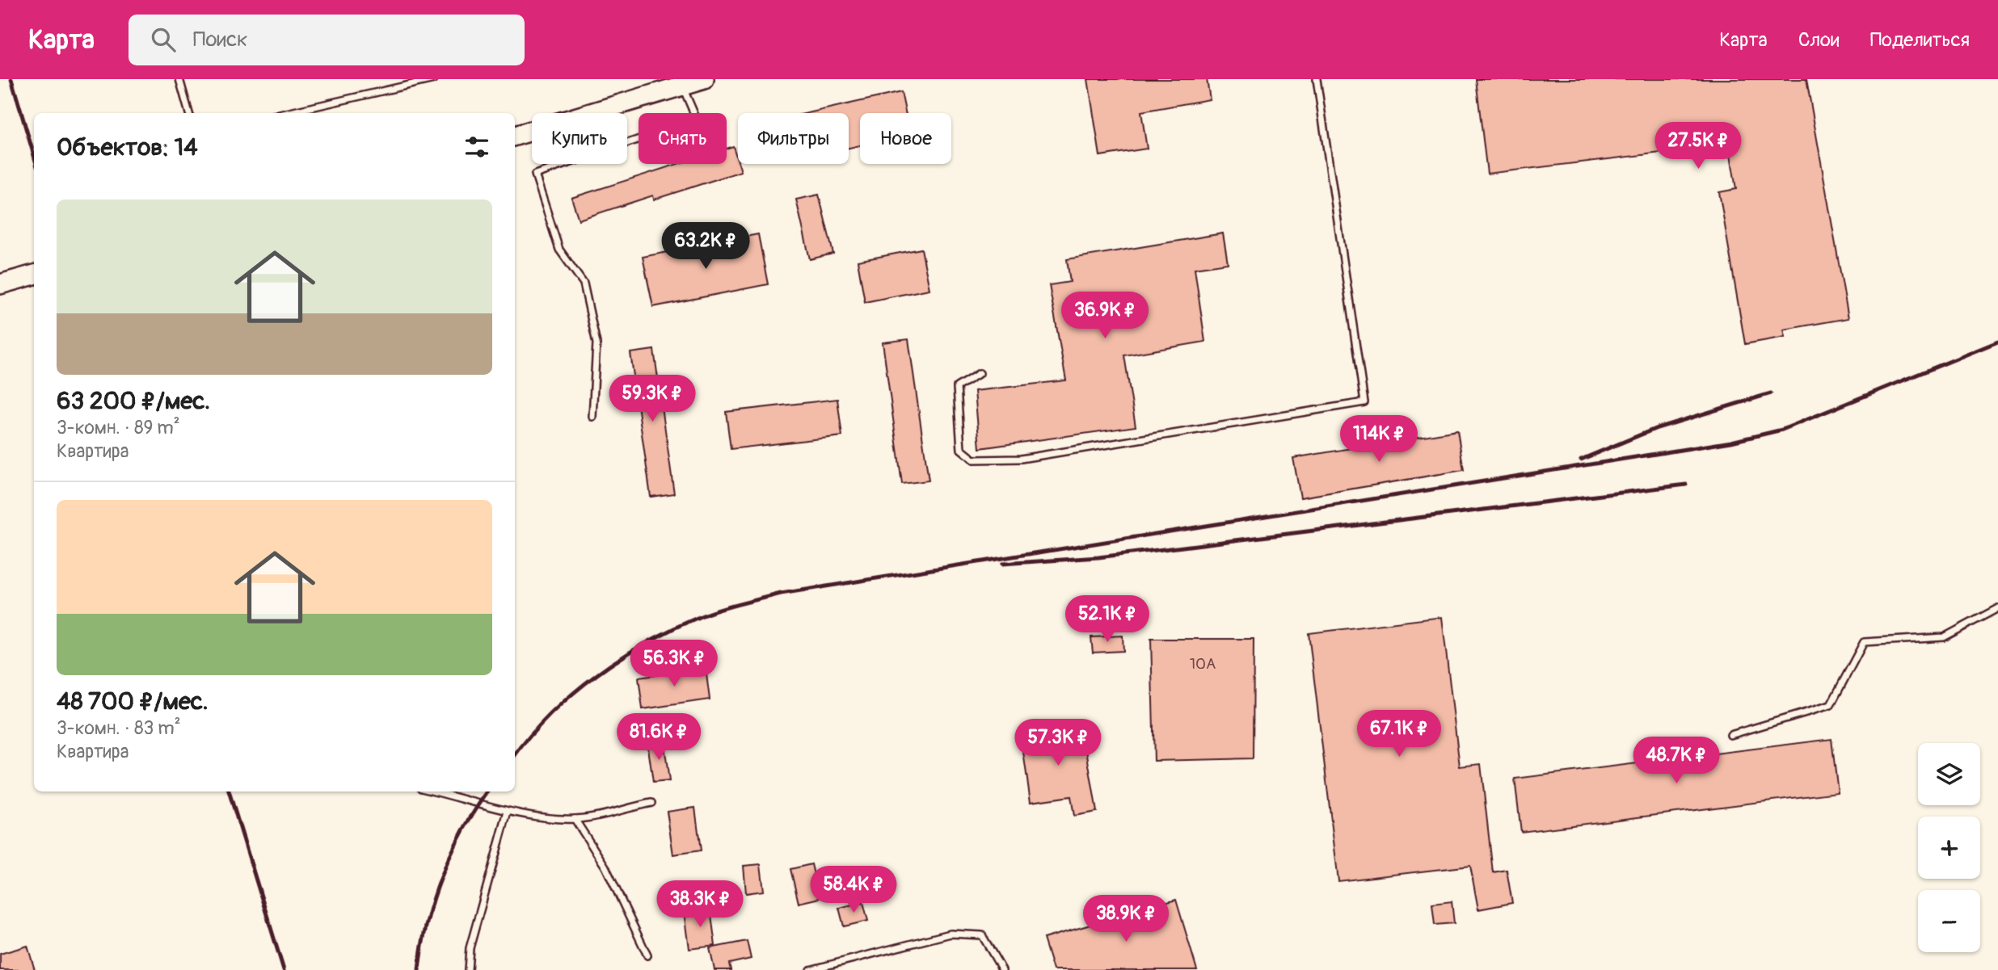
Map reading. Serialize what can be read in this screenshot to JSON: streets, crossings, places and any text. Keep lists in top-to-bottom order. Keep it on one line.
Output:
{"house_numbers":["10А"],"page":{"header":"Карта","search":"Поиск","nav":["Карта","Слои","Поделиться"],"chip":["Купить","Снять","Фильтры","Новое"],"heading":"Объектов: 14","price":["27.5K ₽","63.2K ₽","36.9K ₽","59.3K ₽","114K ₽","52.1K ₽","56.3K ₽","67.1K ₽","81.6K ₽","57.3K ₽","48.7K ₽","58.4K ₽","38.3K ₽","38.9K ₽"],"list":[{"name":"63 200 ₽/мес.","note":"3-комн. · 89 m² · Квартира"},{"name":"48 700 ₽/мес.","note":"3-комн. · 83 m² · Квартира"}],"map_buttons":["+","−"]}}
